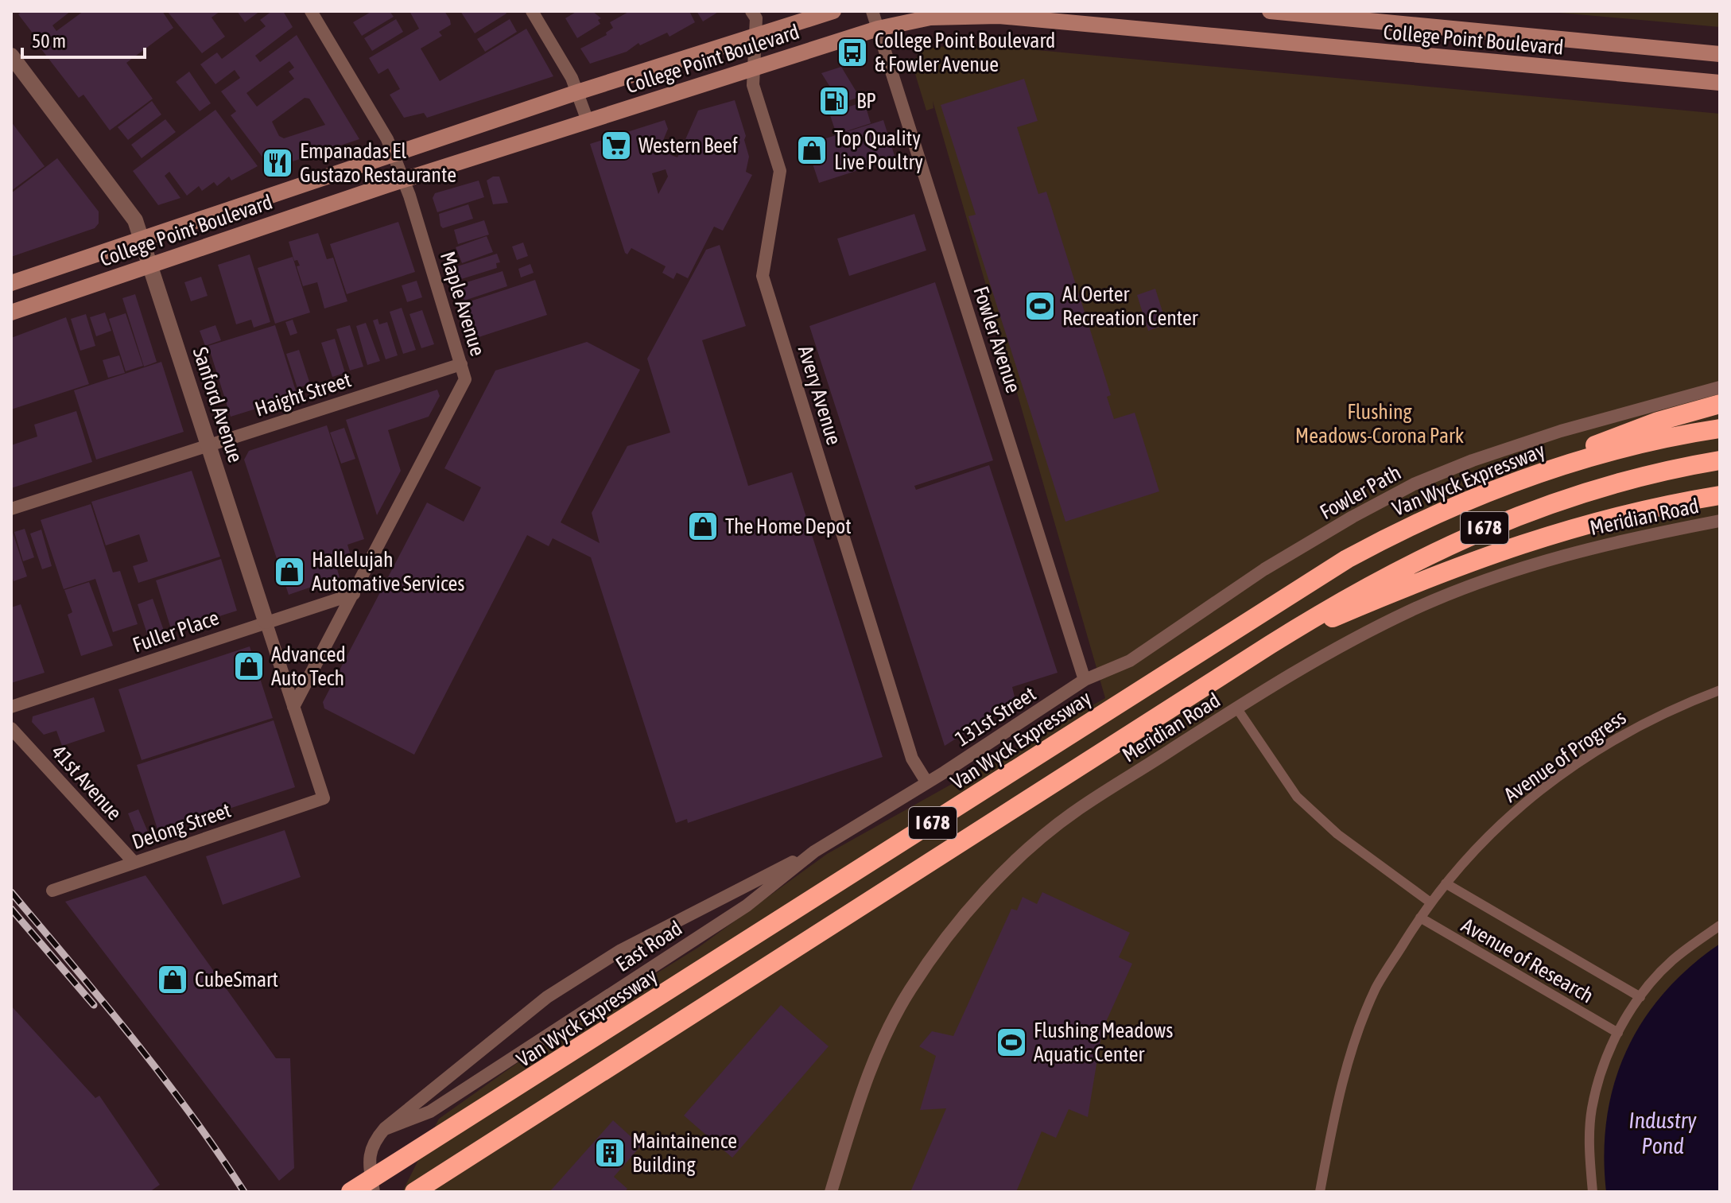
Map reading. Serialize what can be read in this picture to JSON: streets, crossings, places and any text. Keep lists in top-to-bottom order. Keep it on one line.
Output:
{"streets":{"highway":["Van Wyck Expressway","I 678"],"main road":["College Point Boulevard"],"street":["Maple Avenue","Fowler Avenue","Haight Street","Avery Avenue","Sanford Avenue","Fowler Path","Meridian Road","Fuller Place","131st Street","Avenue of Progress","41st Avenue","Delong Street","East Road","Avenue of Research"]},"crossings":[["College Point Boulevard","Maple Avenue"],["College Point Boulevard","Fowler Avenue"],["College Point Boulevard","Avery Avenue"],["College Point Boulevard","Sanford Avenue"],["Maple Avenue","Haight Street"],["Maple Avenue","Sanford Avenue"],["Maple Avenue","Fuller Place"],["Fowler Avenue","Fowler Path"],["Fowler Avenue","131st Street"],["Haight Street","Sanford Avenue"],["Avery Avenue","131st Street"],["Avery Avenue","East Road"],["Sanford Avenue","Fuller Place"],["Sanford Avenue","Delong Street"],["Fowler Path","131st Street"],["131st Street","East Road"],["Avenue of Progress","Avenue of Research"],["41st Avenue","Delong Street"]],"water":["Industry Pond"],"parks":["Flushing Meadows-Corona Park"],"places":{"bus stop":["College Point Boulevard & Fowler Avenue"],"fuel station":["BP"],"supermarket":["Western Beef"],"shop":["Top Quality Live Poultry","The Home Depot","Hallelujah Automative Services","Advanced Auto Tech","CubeSmart"],"restaurant":["Empanadas El Gustazo Restaurante"],"sports":["Al Oerter Recreation Center","Flushing Meadows Aquatic Center"],"building":["Maintainence Building"]},"scale_bar":"50 m"}
